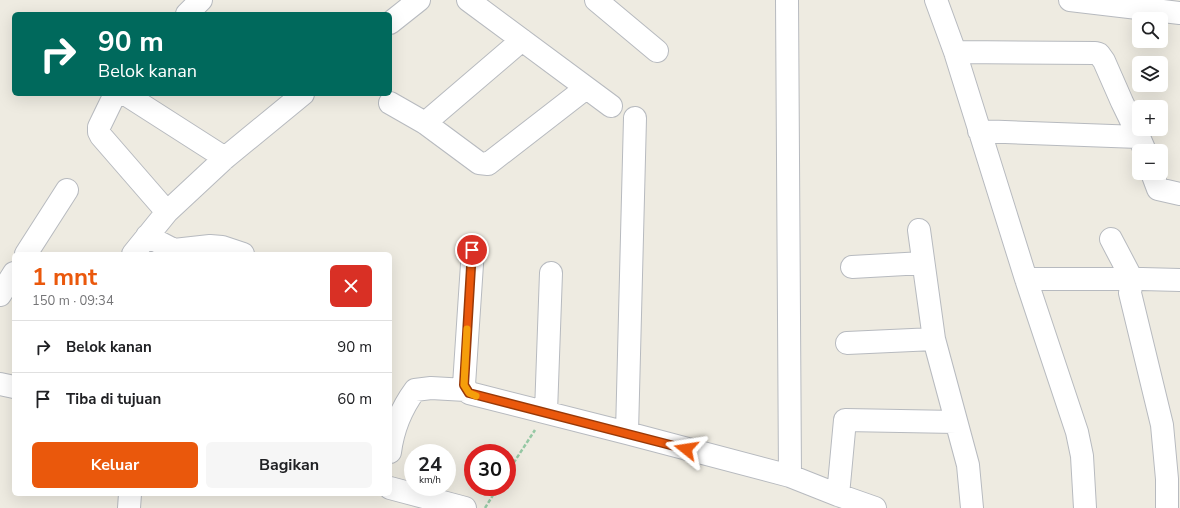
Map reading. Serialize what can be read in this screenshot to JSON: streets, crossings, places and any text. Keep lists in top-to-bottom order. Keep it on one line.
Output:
{"page":{"map_buttons":["+","−"],"turn":["90 m","Belok kanan"],"heading":["1 mnt","150 m · 09:34"],"list":[{"name":"Belok kanan","value":"90 m"},{"name":"Tiba di tujuan","value":"60 m"}],"buttons":["Keluar","Bagikan"],"speed":"24 km/h","limit":"30"}}
